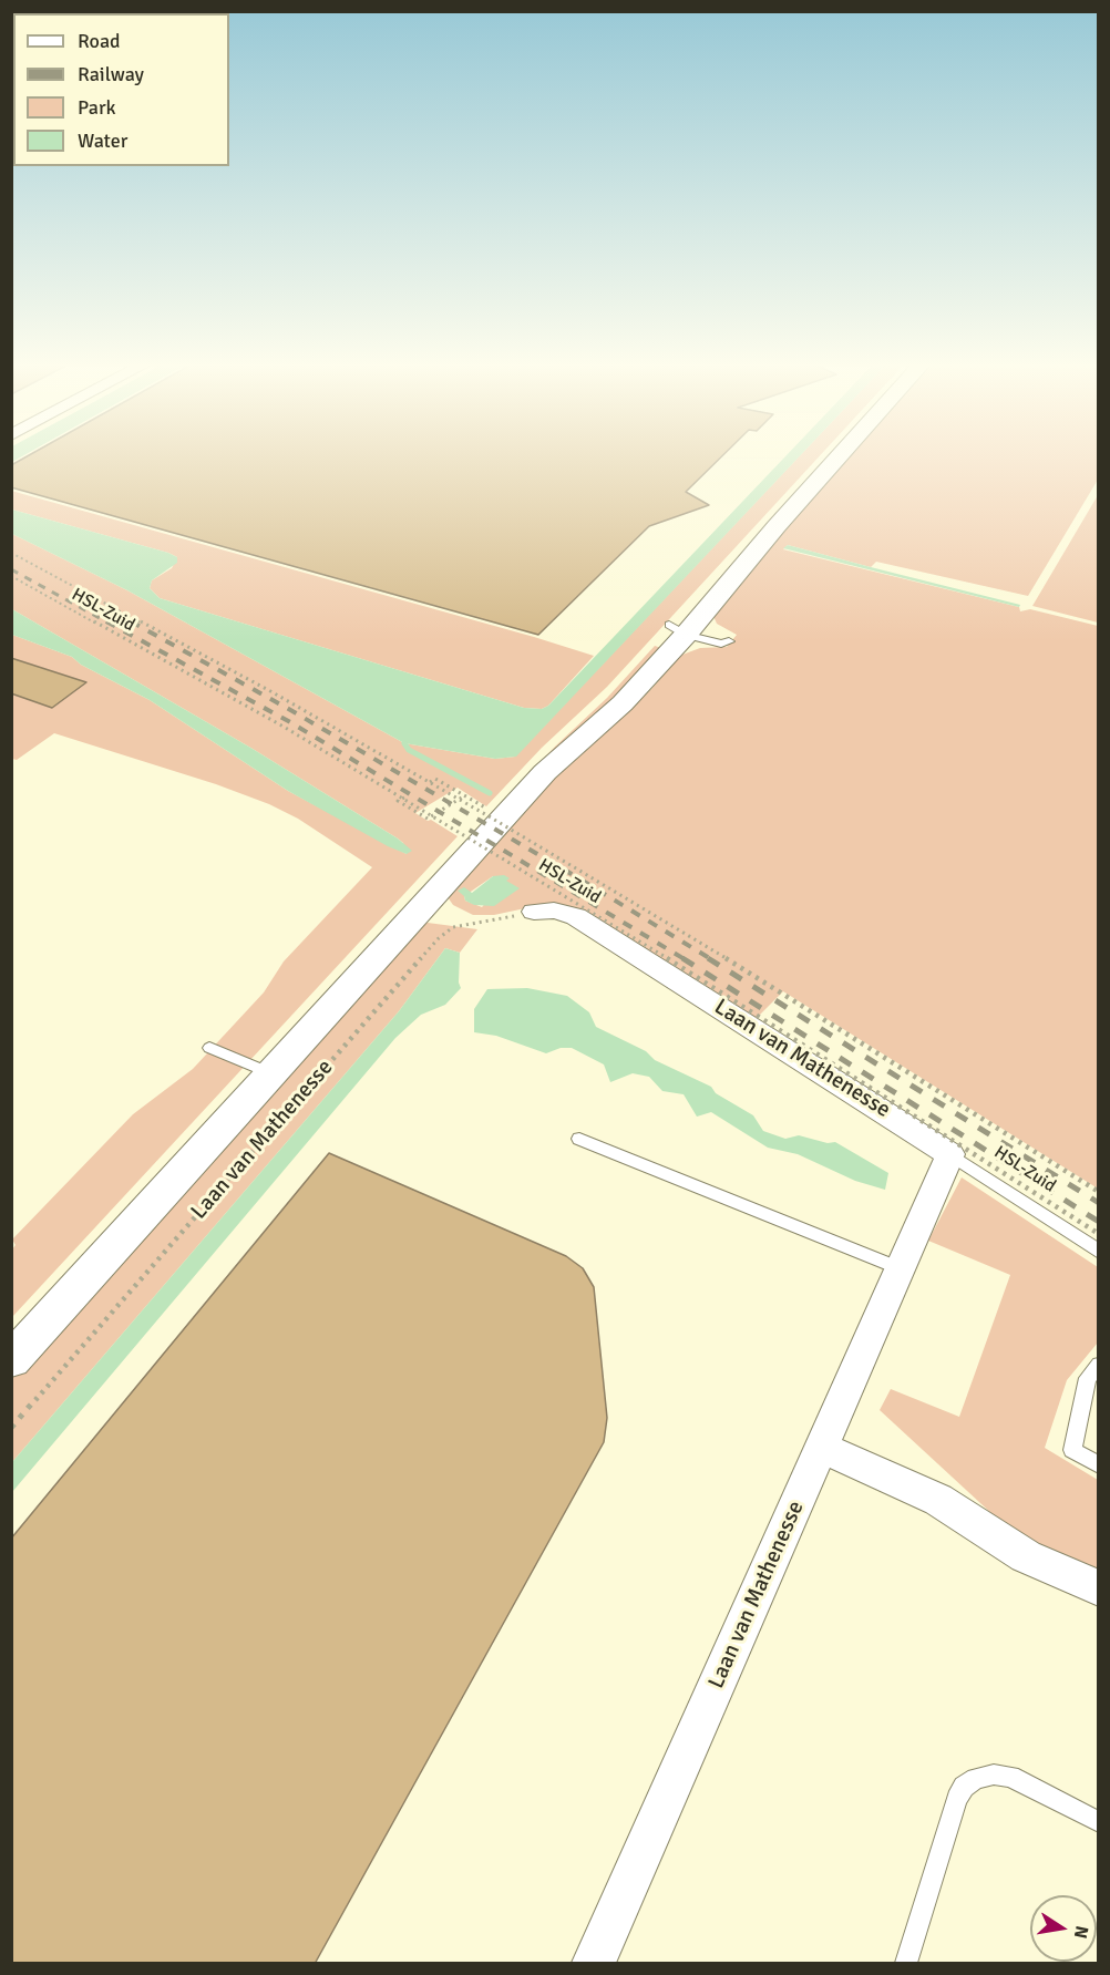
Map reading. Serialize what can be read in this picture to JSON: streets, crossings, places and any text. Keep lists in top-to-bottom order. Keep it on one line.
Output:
{"streets":{"street":["Laan van Mathenesse"],"path":["HSL-Zuid"]},"legend":["Road","Railway","Park","Water"],"north":"right"}
